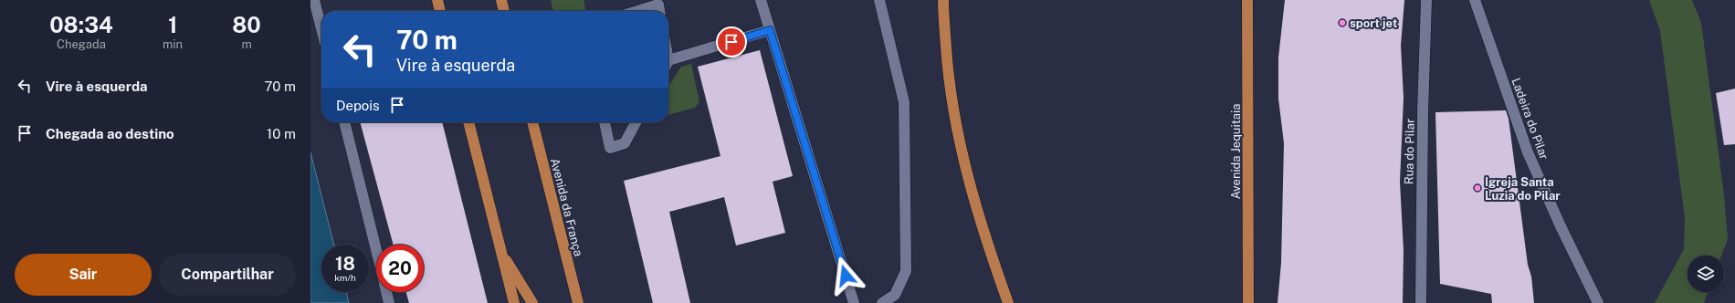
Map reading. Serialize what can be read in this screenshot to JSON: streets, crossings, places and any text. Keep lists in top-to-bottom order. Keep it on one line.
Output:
{"streets":{"main road":["Avenida Jequitaia","Avenida da França"],"street":["Ladeira do Pilar","Rua do Pilar"]},"places":["sport jet","Igreja Santa Luzia do Pilar"],"page":{"eta":["08:34","Chegada","1","min","80","m"],"turn":["70 m","Vire à esquerda"],"list":[{"name":"Vire à esquerda","value":"70 m"},{"name":"Chegada ao destino","value":"10 m"}],"then":"Depois","speed":"18 km/h","limit":"20","buttons":["Sair","Compartilhar"]}}
